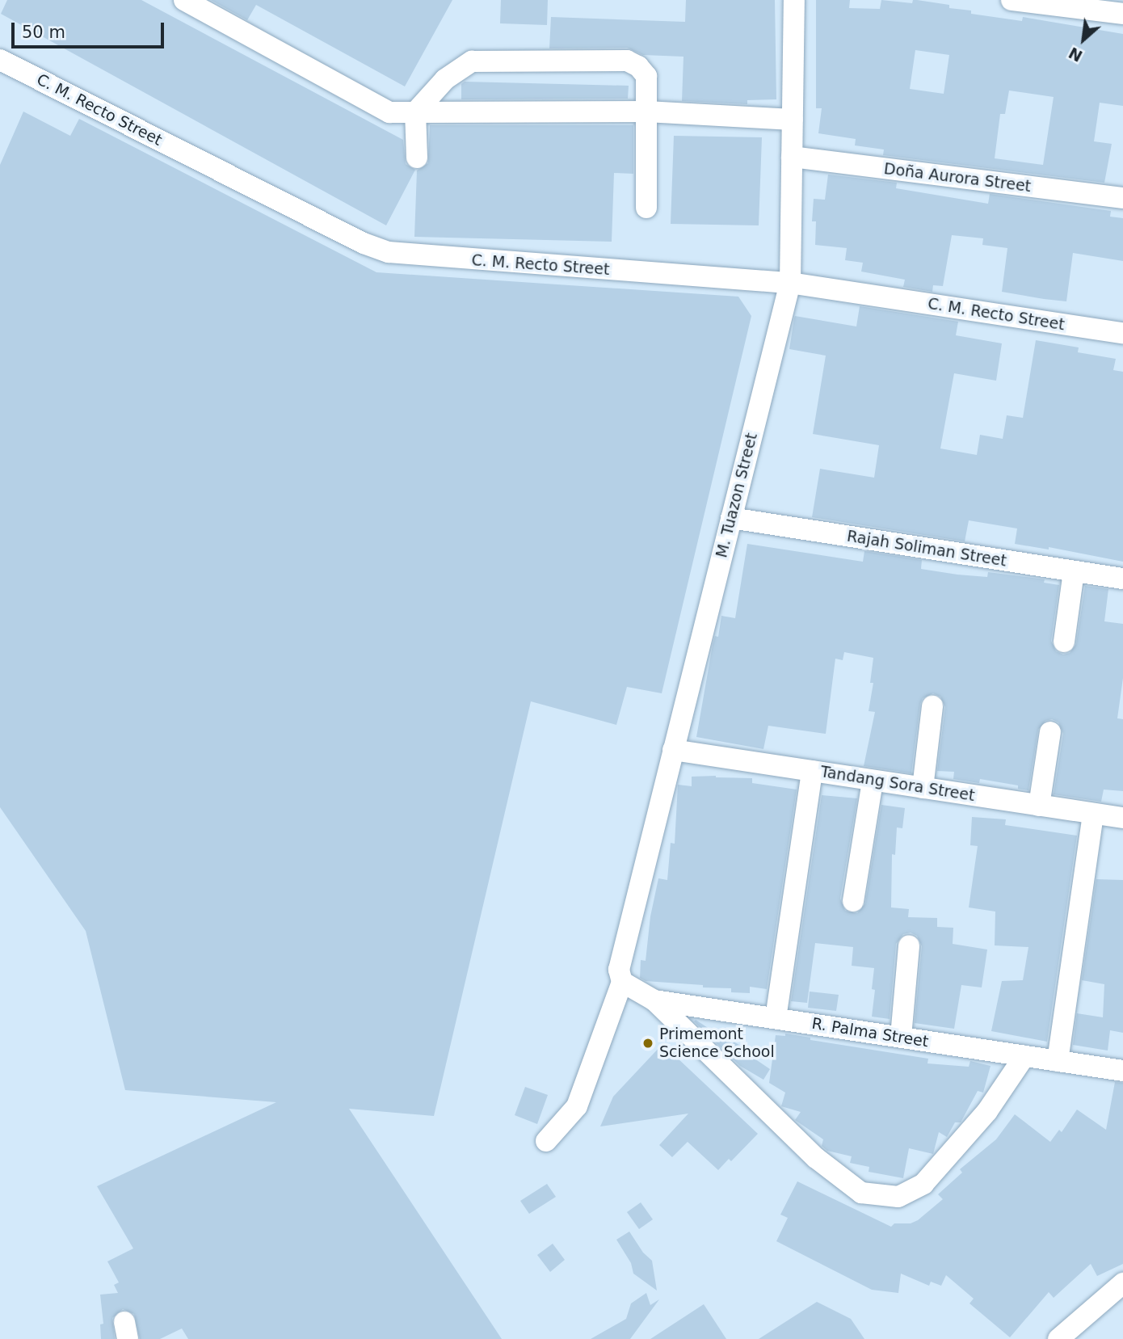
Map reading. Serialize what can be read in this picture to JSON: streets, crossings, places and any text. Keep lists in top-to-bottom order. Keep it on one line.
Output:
{"streets":{"street":["C. M. Recto Street","Doña Aurora Street","M. Tuazon Street","Rajah Soliman Street","Tandang Sora Street","R. Palma Street"]},"crossings":[["C. M. Recto Street","M. Tuazon Street"],["Doña Aurora Street","M. Tuazon Street"],["M. Tuazon Street","Rajah Soliman Street"],["M. Tuazon Street","Tandang Sora Street"],["M. Tuazon Street","R. Palma Street"]],"places":["Primemont Science School"],"scale_bar":"50 m","north":"bottom left"}
